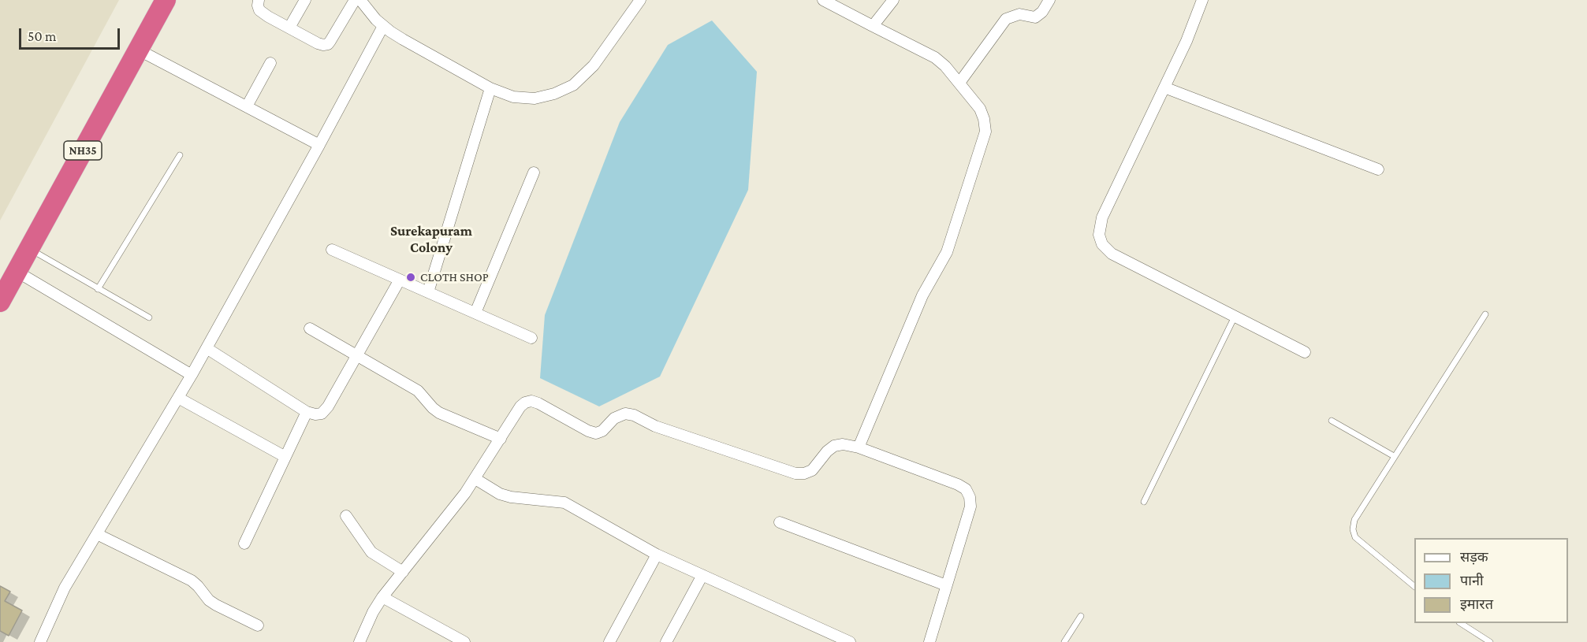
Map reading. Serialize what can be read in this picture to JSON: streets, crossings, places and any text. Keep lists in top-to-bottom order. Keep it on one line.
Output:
{"streets":{"highway":["NH35"]},"districts":["Surekapuram Colony"],"places":["CLOTH SHOP"],"legend":["सड़क","पानी","इमारत"],"scale_bar":"50 m"}
